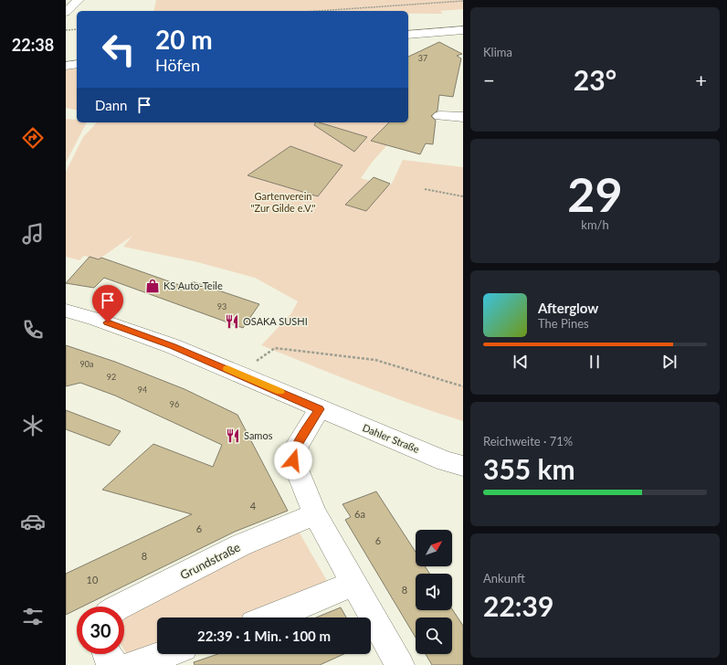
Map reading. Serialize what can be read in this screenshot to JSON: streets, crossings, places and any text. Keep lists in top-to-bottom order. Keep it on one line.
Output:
{"streets":{"street":["Dahler Straße","Grundstraße"]},"parks":["Gartenverein \"Zur Gilde e.V.\""],"places":{"shop":["KS Auto-Teile"],"restaurant":["OSAKA SUSHI","Samos"]},"house_numbers":["37","93","90a","92","94","96","4","6a","6","6","8","10","8"],"north":"top right","page":{"tabs":"22:38","tile":["Klima",["29","km/h"],["Reichweite · 71%","355 km"],["Ankunft","22:39"]],"turn":["20 m","Höfen"],"heat":["−","23°","+"],"then":"Dann","song":["Afterglow","The Pines"],"limit":"30","trip":"22:39 · 1 Min. · 100 m"}}
